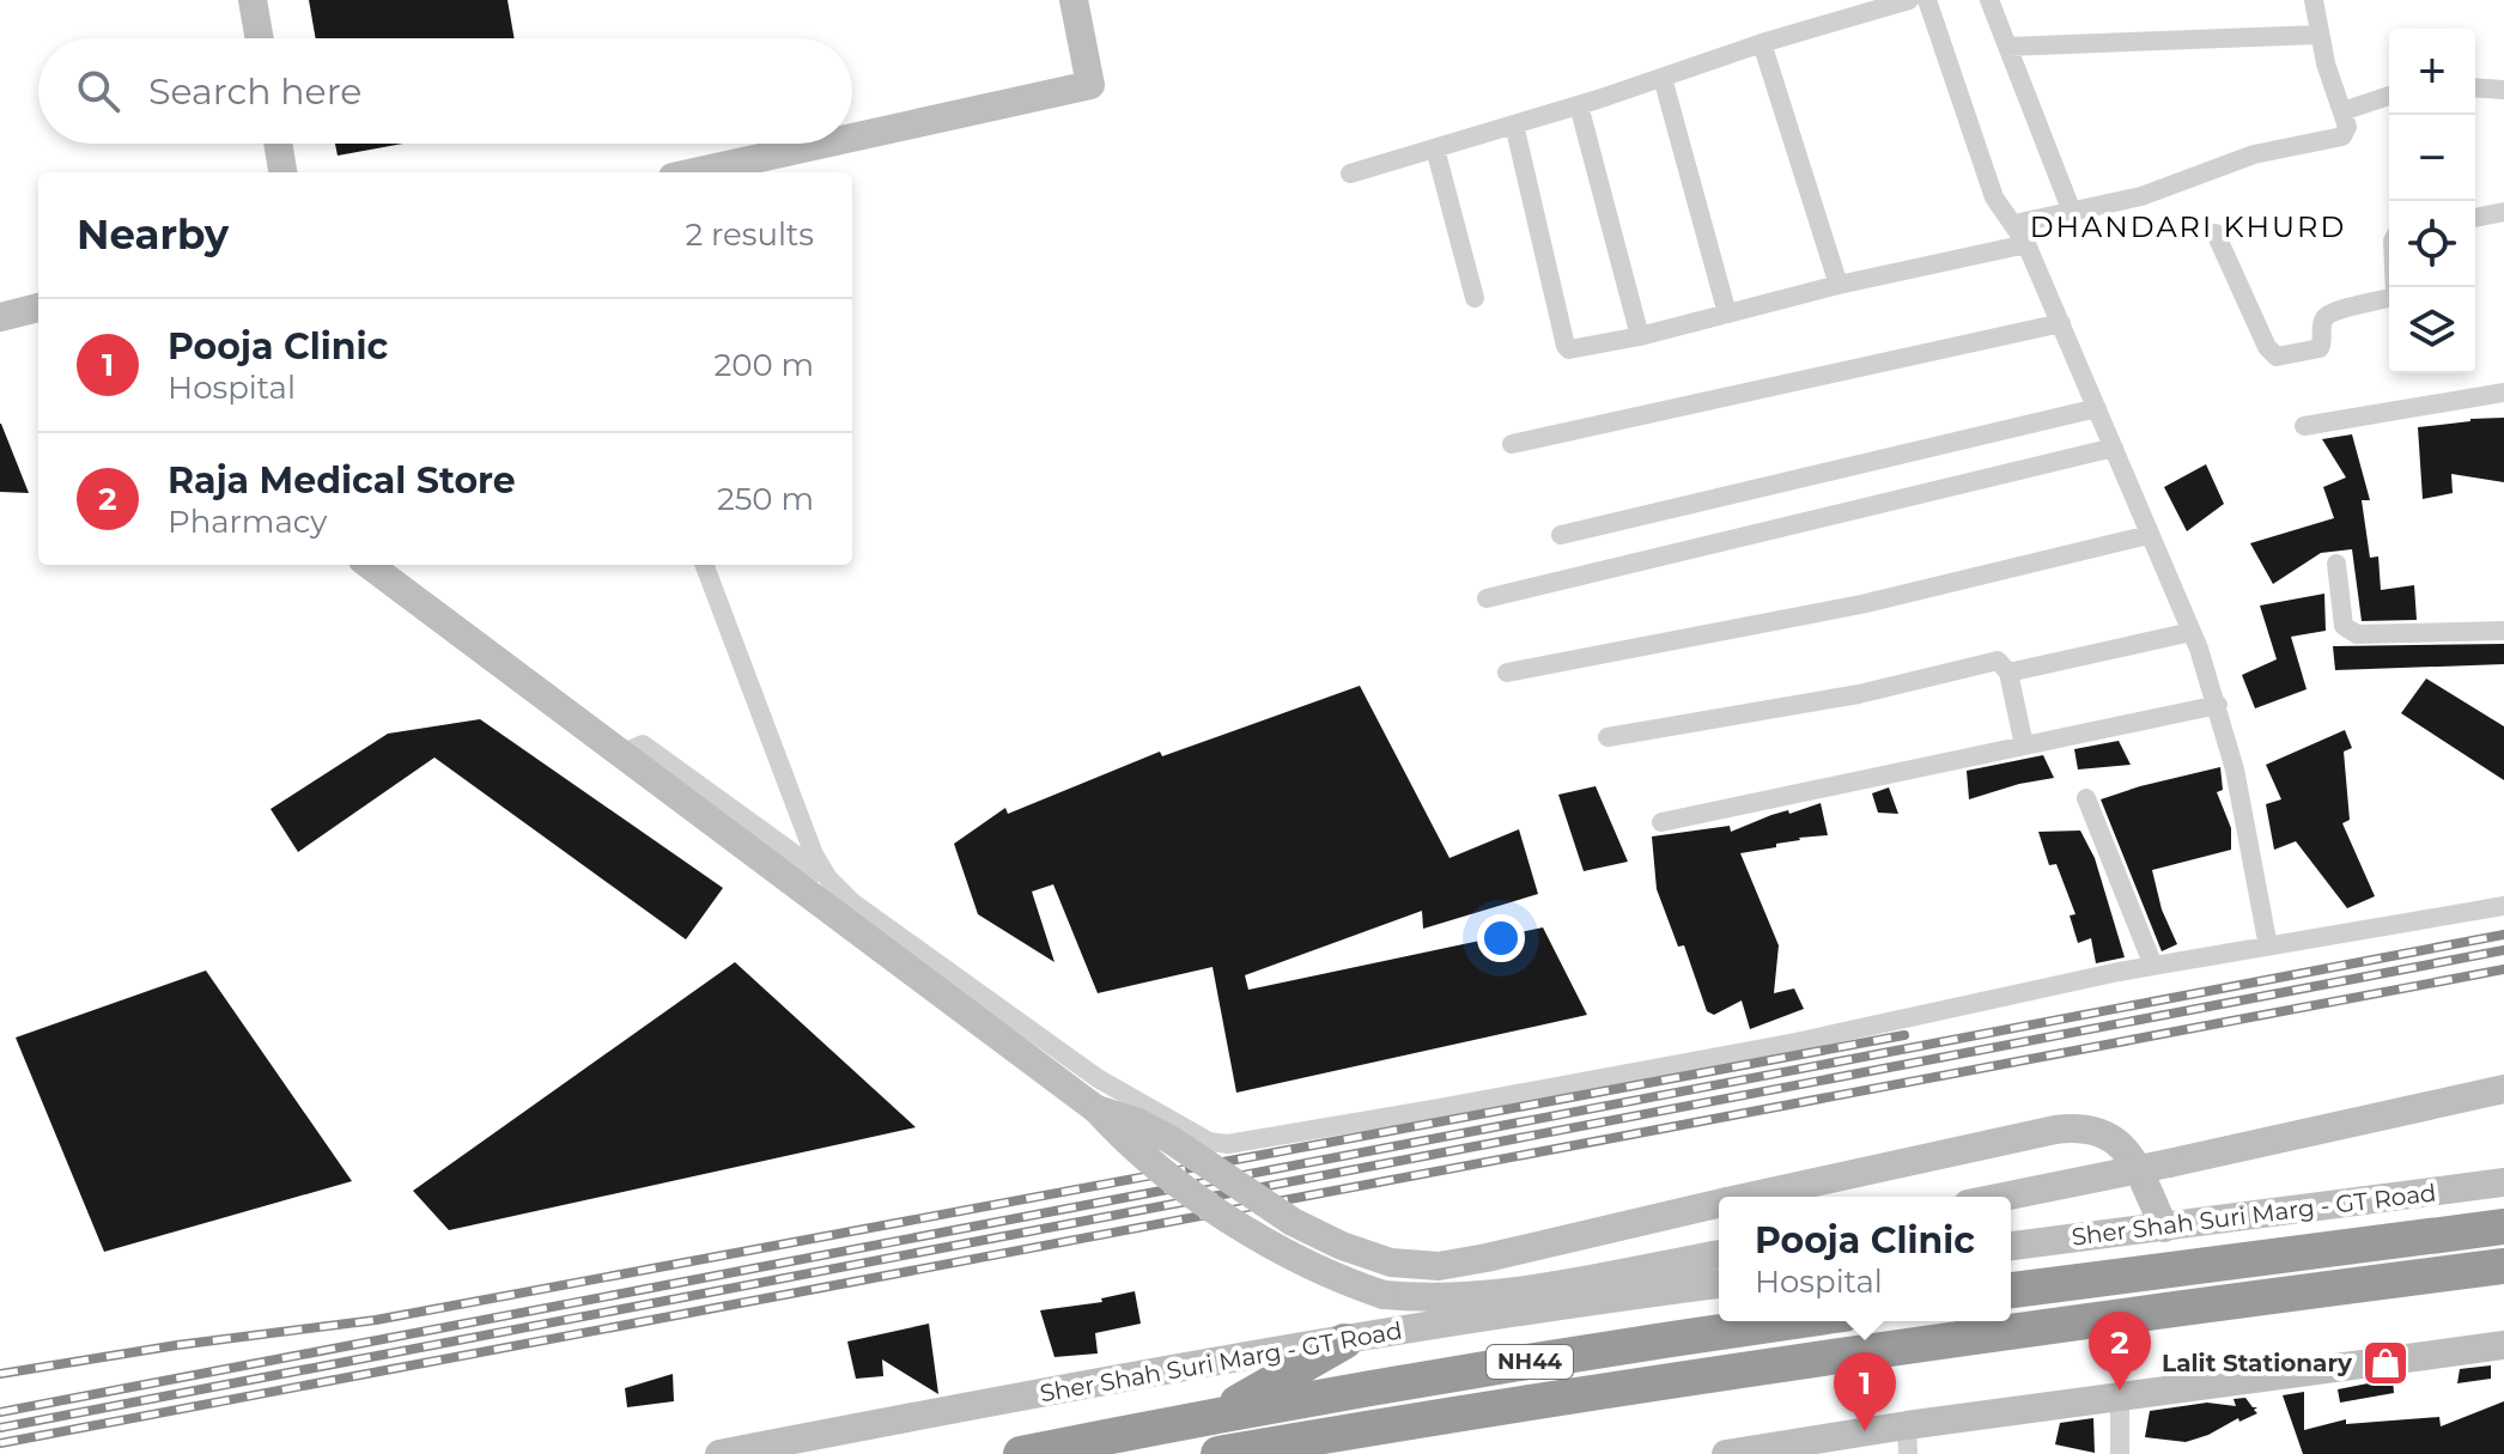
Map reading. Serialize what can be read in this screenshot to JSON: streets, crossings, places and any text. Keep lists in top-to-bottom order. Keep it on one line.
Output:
{"streets":{"highway":["Sher Shah Suri Marg - GT Road","NH44"]},"districts":["DHANDARI KHURD"],"places":{"shop":["Lalit Stationary"]},"page":{"map_buttons":["+","−"],"search":"Search here","heading":["Nearby","2 results"],"list":[{"mark":"1","name":"Pooja Clinic","note":"Hospital","value":"200 m"},{"mark":"2","name":"Raja Medical Store","note":"Pharmacy","value":"250 m"}],"popup":["Pooja Clinic","Hospital"],"pins":["2","1"]}}
